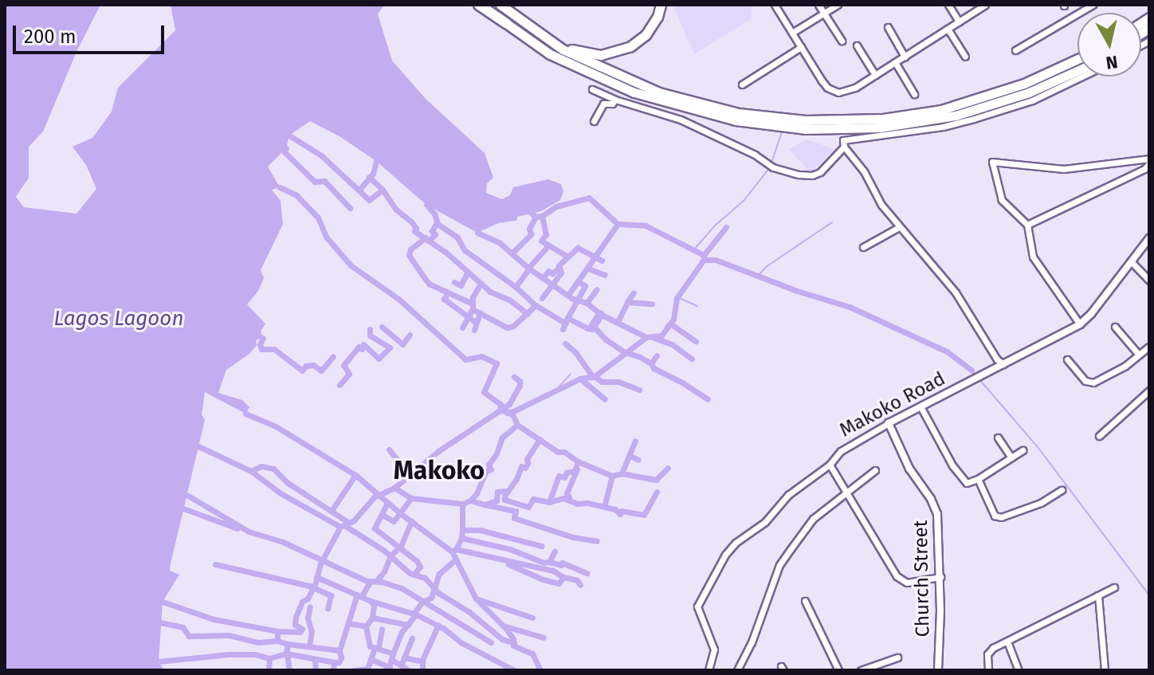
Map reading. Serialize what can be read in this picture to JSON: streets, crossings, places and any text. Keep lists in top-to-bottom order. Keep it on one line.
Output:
{"streets":{"street":["Makoko Road","Church Street"]},"crossings":[["Makoko Road","Church Street"]],"districts":["Makoko"],"water":["Lagos Lagoon"],"scale_bar":"200 m","north":"bottom"}
